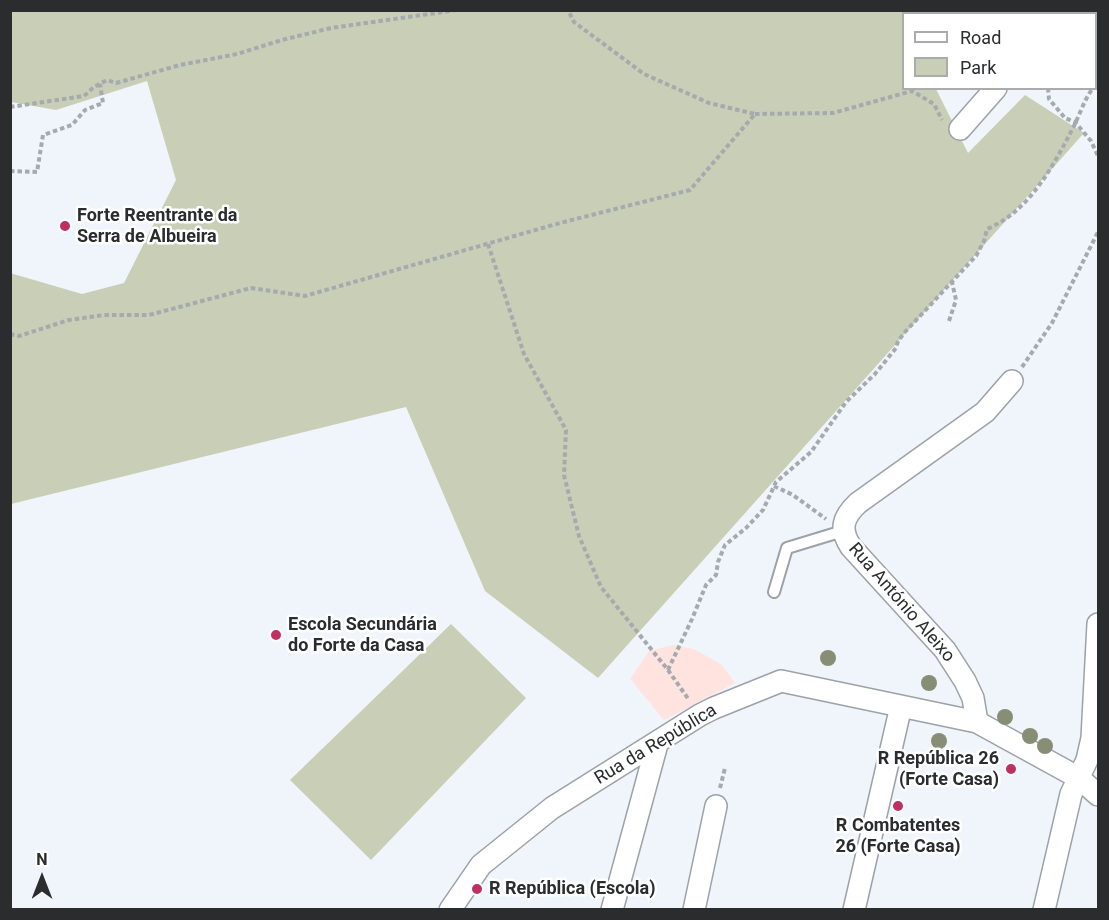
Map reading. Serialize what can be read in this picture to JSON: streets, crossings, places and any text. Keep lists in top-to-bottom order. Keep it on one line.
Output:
{"streets":{"street":["Rua António Aleixo","Rua da República"]},"crossings":[["Rua António Aleixo","Rua da República"]],"places":["Forte Reentrante da Serra de Albueira","Escola Secundária do Forte da Casa","R República 26 (Forte Casa)","R Combatentes 26 (Forte Casa)","R República (Escola)"],"legend":["Road","Park"],"north":"top"}
